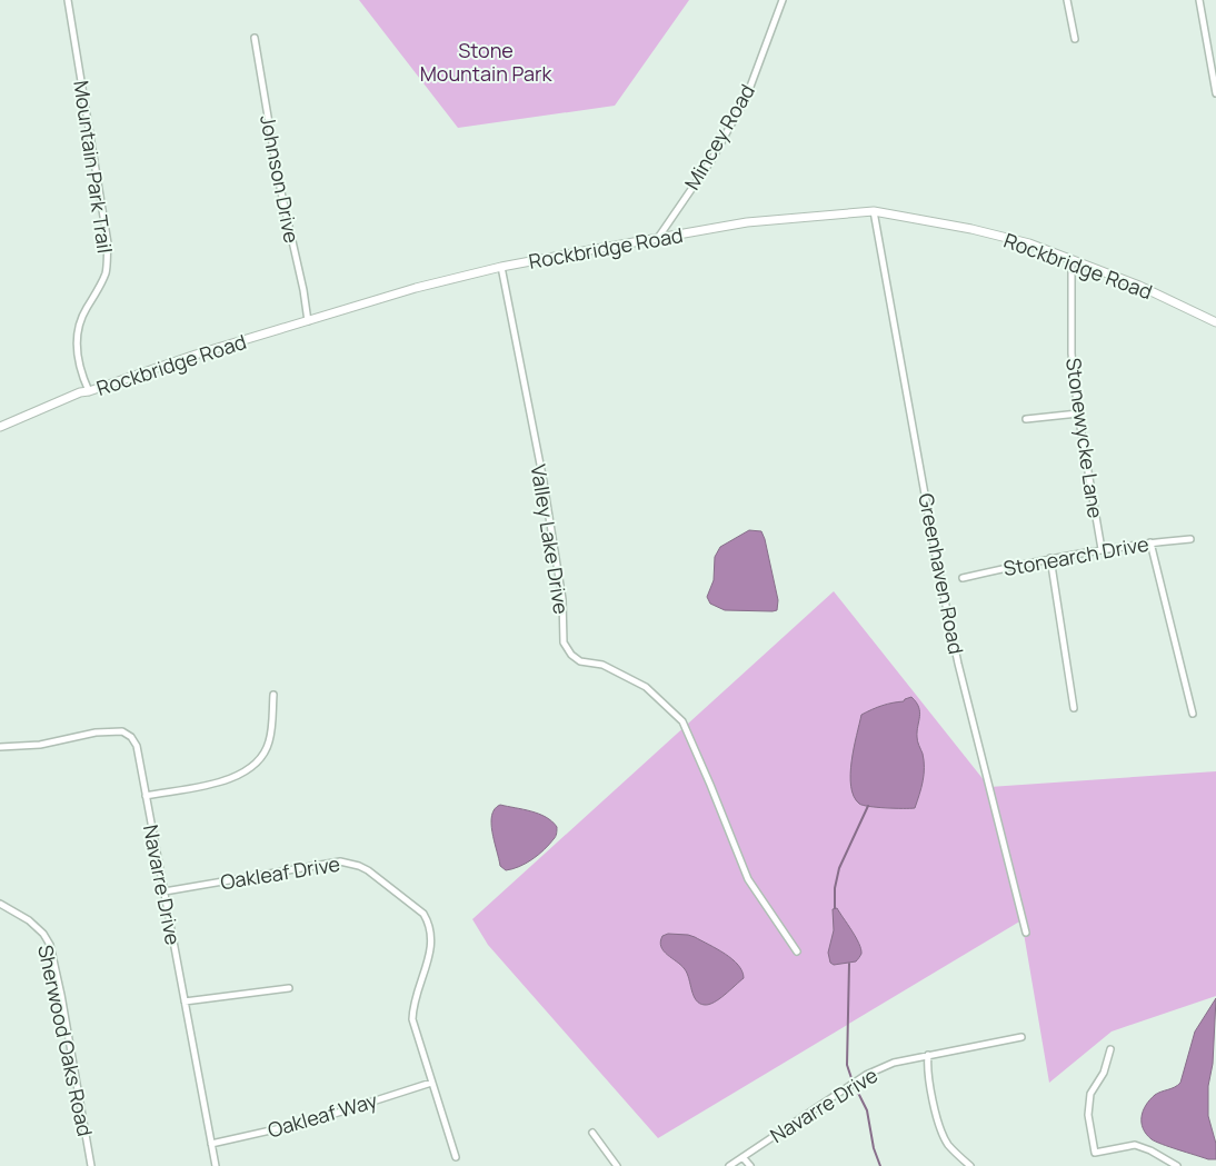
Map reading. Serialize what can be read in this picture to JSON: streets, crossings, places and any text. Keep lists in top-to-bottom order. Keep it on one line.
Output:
{"streets":{"main road":["Rockbridge Road"],"street":["Mincey Road","Mountain Park Trail","Johnson Drive","Stonewycke Lane","Valley Lake Drive","Stonearch Drive","Greenhaven Road","Oakleaf Drive","Navarre Drive","Sherwood Oaks Road","Oakleaf Way"]},"crossings":[["Mincey Road","Rockbridge Road"],["Mountain Park Trail","Rockbridge Road"],["Johnson Drive","Rockbridge Road"],["Rockbridge Road","Stonewycke Lane"],["Rockbridge Road","Valley Lake Drive"],["Rockbridge Road","Greenhaven Road"],["Stonewycke Lane","Stonearch Drive"],["Oakleaf Drive","Navarre Drive"],["Oakleaf Drive","Oakleaf Way"],["Navarre Drive","Oakleaf Way"]],"parks":["Stone Mountain Park"]}
